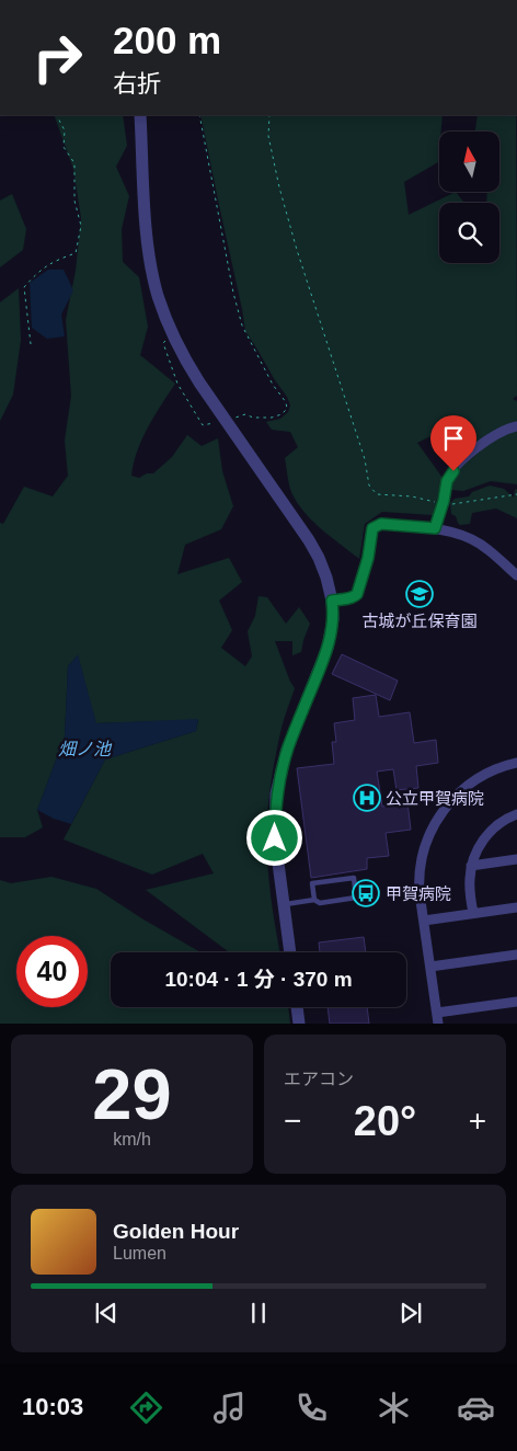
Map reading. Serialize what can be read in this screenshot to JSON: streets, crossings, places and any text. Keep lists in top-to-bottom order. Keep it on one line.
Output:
{"water":["畑ノ池"],"places":{"school or university":["古城が丘保育園"],"hospital":["公立甲賀病院"],"bus stop":["甲賀病院"]},"north":"top","page":{"turn":["200 m","右折"],"limit":"40","trip":"10:04 · 1 分 · 370 m","tile":[["29","km/h"],"エアコン"],"heat":["−","20°","+"],"song":["Golden Hour","Lumen"],"tabs":"10:03"}}
